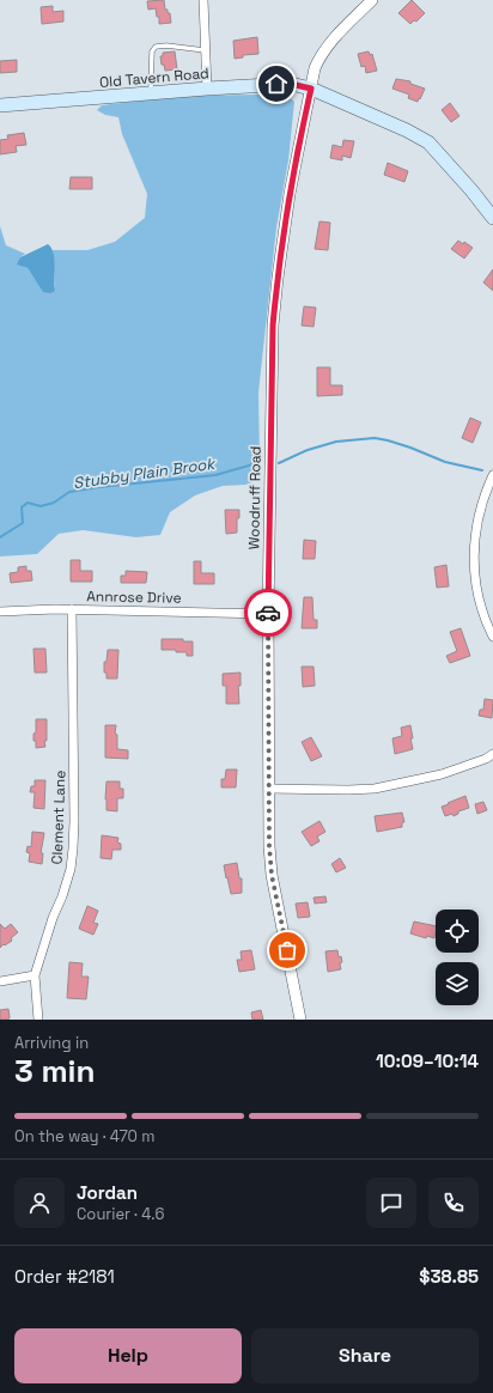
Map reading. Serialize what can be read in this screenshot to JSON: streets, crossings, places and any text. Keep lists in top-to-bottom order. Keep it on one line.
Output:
{"streets":{"main road":["Old Tavern Road"],"street":["Woodruff Road","Annrose Drive","Clement Lane"]},"crossings":[["Old Tavern Road","Woodruff Road"],["Woodruff Road","Annrose Drive"],["Annrose Drive","Clement Lane"]],"water":["Stubby Plain Brook"],"page":{"heading":["3 min","Arriving in","10:09–10:14"],"panel":["Jordan","Courier · 4.6","Order #2181","$38.85"],"bar":"On the way · 470 m","buttons":["Help","Share"]}}
